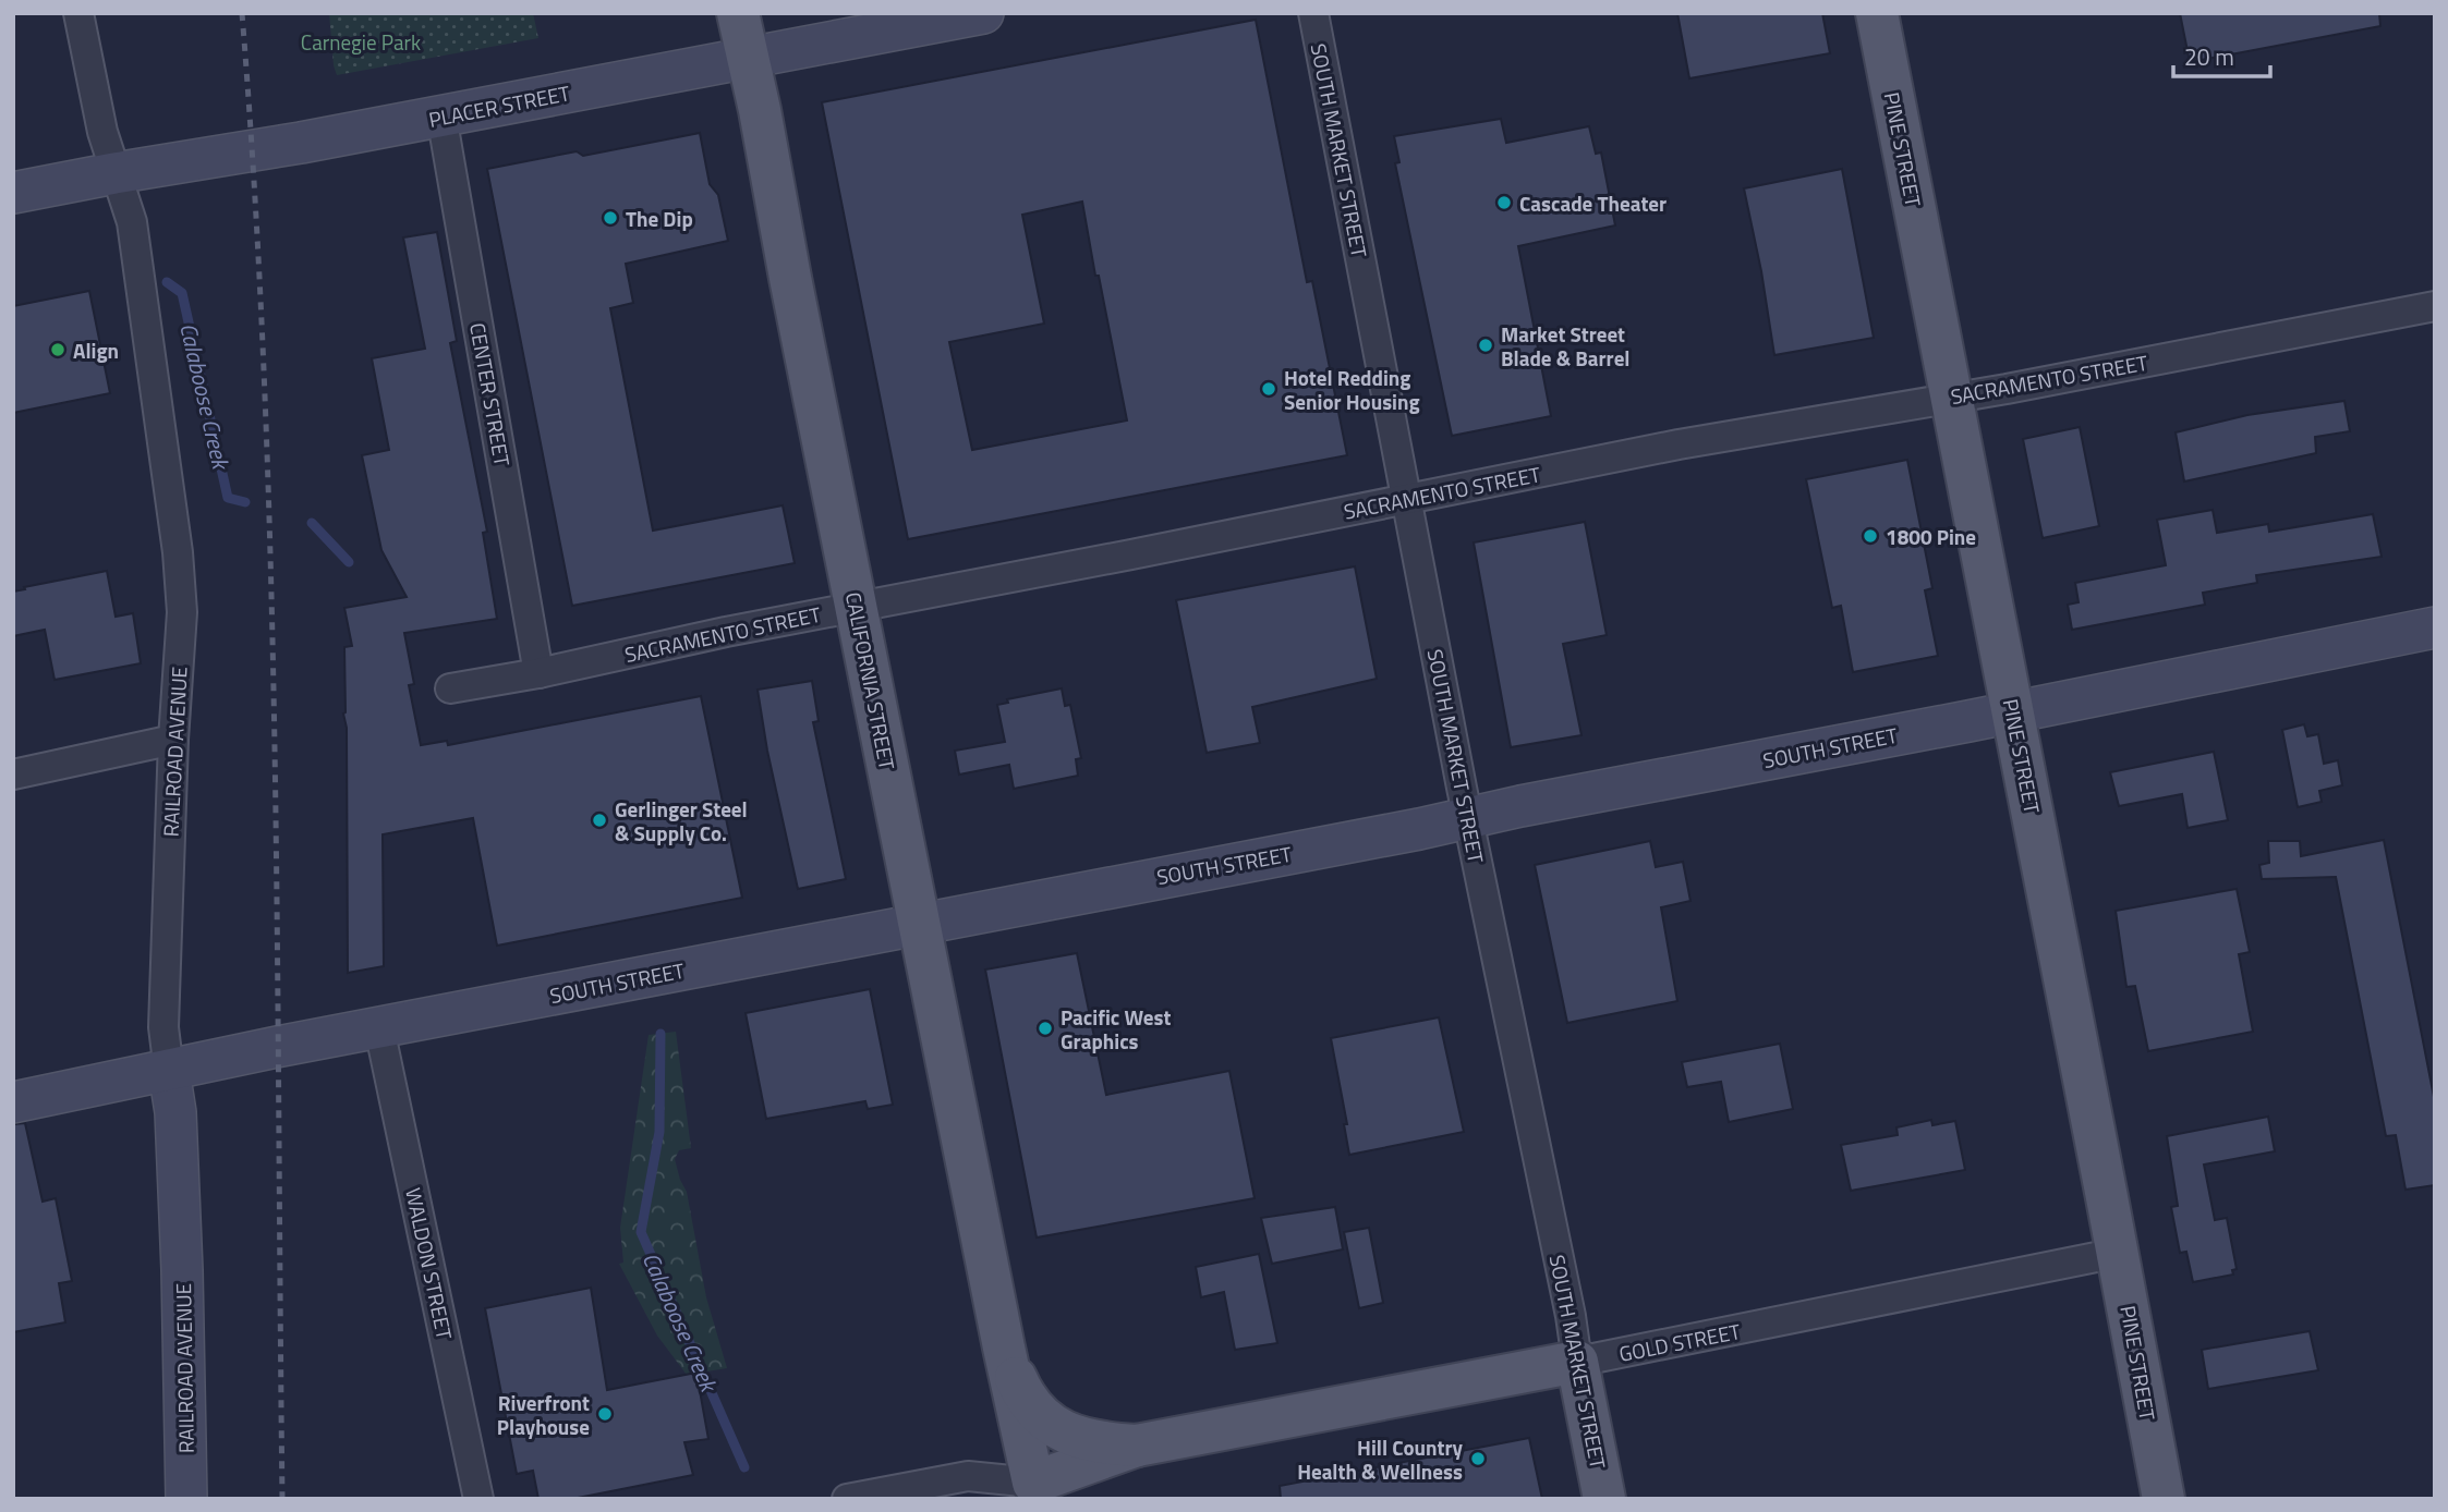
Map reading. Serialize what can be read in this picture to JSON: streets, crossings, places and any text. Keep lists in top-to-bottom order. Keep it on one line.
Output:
{"streets":{"main road":["PINE STREET","SOUTH MARKET STREET","CALIFORNIA STREET","GOLD STREET"],"street":["PLACER STREET","SACRAMENTO STREET","CENTER STREET","SOUTH STREET","RAILROAD AVENUE","WALDON STREET"]},"crossings":[["PLACER STREET","CENTER STREET"],["PLACER STREET","CALIFORNIA STREET"],["PLACER STREET","RAILROAD AVENUE"],["PINE STREET","SACRAMENTO STREET"],["PINE STREET","SOUTH STREET"],["PINE STREET","GOLD STREET"],["SOUTH MARKET STREET","SACRAMENTO STREET"],["SOUTH MARKET STREET","SOUTH STREET"],["SOUTH MARKET STREET","GOLD STREET"],["SACRAMENTO STREET","CENTER STREET"],["SACRAMENTO STREET","CALIFORNIA STREET"],["CALIFORNIA STREET","SOUTH STREET"],["CALIFORNIA STREET","GOLD STREET"],["SOUTH STREET","RAILROAD AVENUE"],["SOUTH STREET","WALDON STREET"]],"water":["Calaboose Creek"],"parks":["Carnegie Park"],"places":["Cascade Theater","The Dip","Market Street Blade & Barrel","Align","Hotel Redding Senior Housing","1800 Pine","Gerlinger Steel & Supply Co.","Pacific West Graphics","Riverfront Playhouse","Hill Country Health & Wellness"],"scale_bar":"20 m"}
